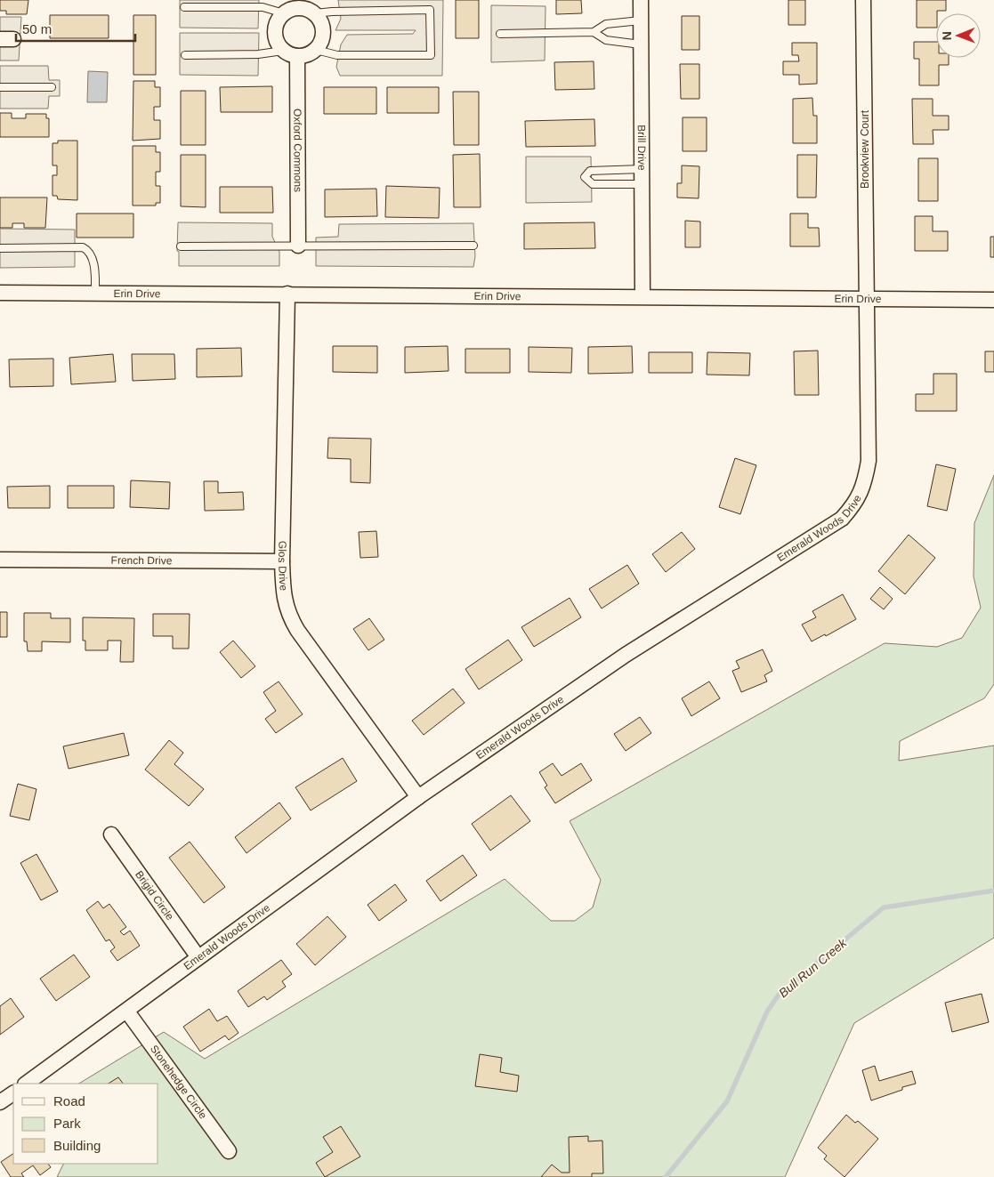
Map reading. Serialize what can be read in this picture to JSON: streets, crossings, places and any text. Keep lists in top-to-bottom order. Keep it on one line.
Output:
{"streets":{"street":["Brill Drive","Brookview Court","Oxford Commons","Erin Drive","Emerald Woods Drive","French Drive","Glos Drive","Brigid Circle","Stonehedge Circle"]},"crossings":[["Brill Drive","Erin Drive"],["Brookview Court","Erin Drive"],["Brookview Court","Emerald Woods Drive"],["Erin Drive","Emerald Woods Drive"],["Erin Drive","Glos Drive"],["Emerald Woods Drive","Glos Drive"],["Emerald Woods Drive","Brigid Circle"],["Emerald Woods Drive","Stonehedge Circle"],["French Drive","Glos Drive"]],"water":["Bull Run Creek"],"legend":["Road","Park","Building"],"scale_bar":"50 m","north":"left"}
